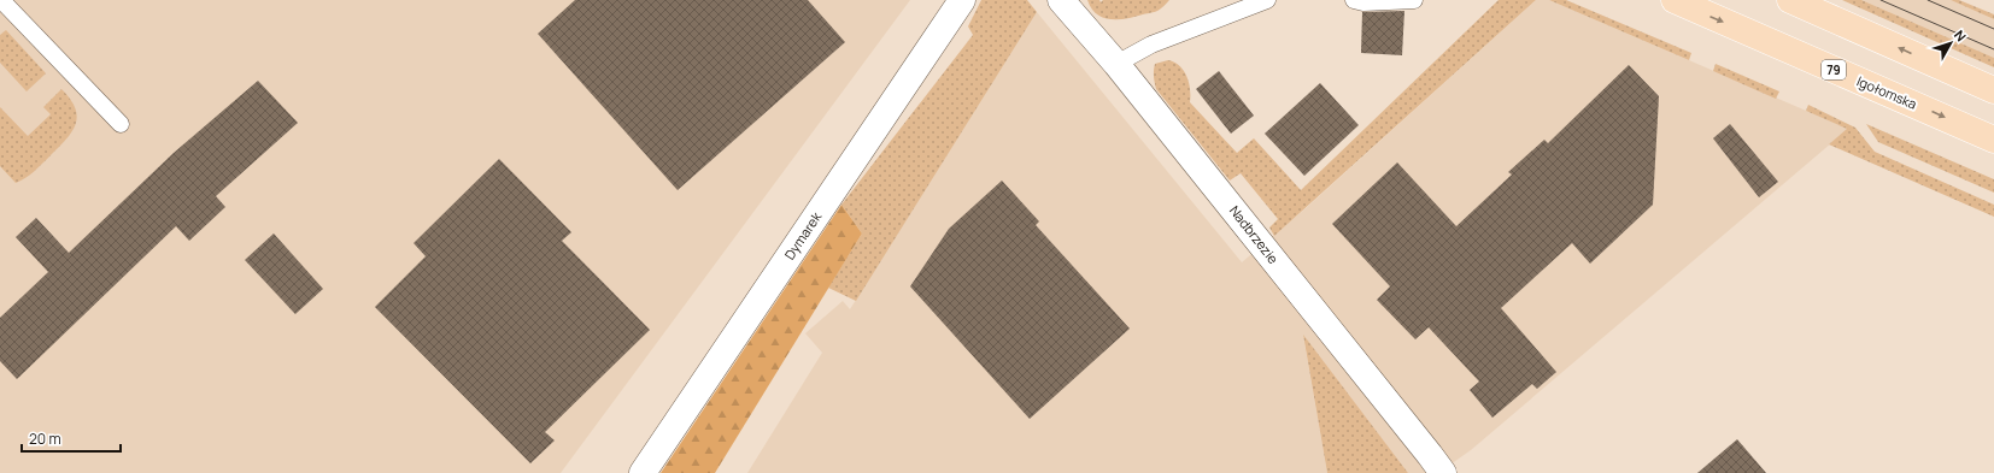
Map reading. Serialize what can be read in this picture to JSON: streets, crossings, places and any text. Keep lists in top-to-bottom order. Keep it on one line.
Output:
{"streets":{"main road":["79","Igołomska"],"street":["Nadbrzezie","Dymarek"]},"scale_bar":"20 m","north":"top right"}
